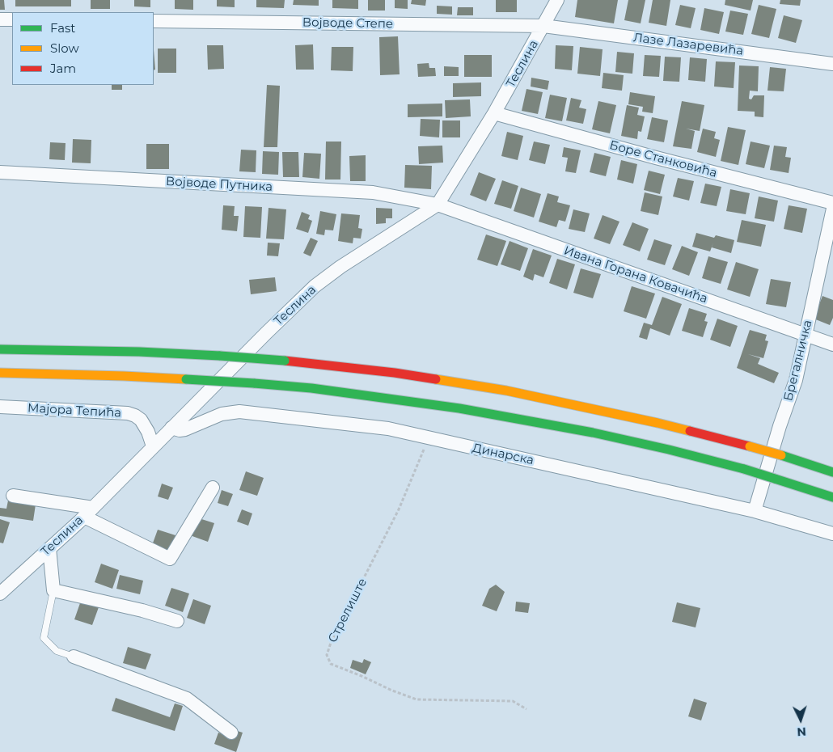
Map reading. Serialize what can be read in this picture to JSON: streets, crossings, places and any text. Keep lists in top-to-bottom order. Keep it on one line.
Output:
{"streets":{"street":["Војводе Степе","Лазе Лазаревића","Теслина","Боре Станковића","Војводе Путника","Ивана Горана Ковачића","Брегалничка","Мајора Тепића","Динарска"],"path":["Стрелиште"]},"crossings":[["Војводе Степе","Лазе Лазаревића"],["Војводе Степе","Теслина"],["Лазе Лазаревића","Теслина"],["Теслина","Боре Станковића"],["Теслина","Војводе Путника"],["Теслина","Ивана Горана Ковачића"],["Теслина","Мајора Тепића"],["Теслина","Динарска"],["Војводе Путника","Ивана Горана Ковачића"],["Ивана Горана Ковачића","Брегалничка"],["Брегалничка","Динарска"],["Динарска","Стрелиште"]],"legend":["Fast","Slow","Jam"],"north":"bottom"}
